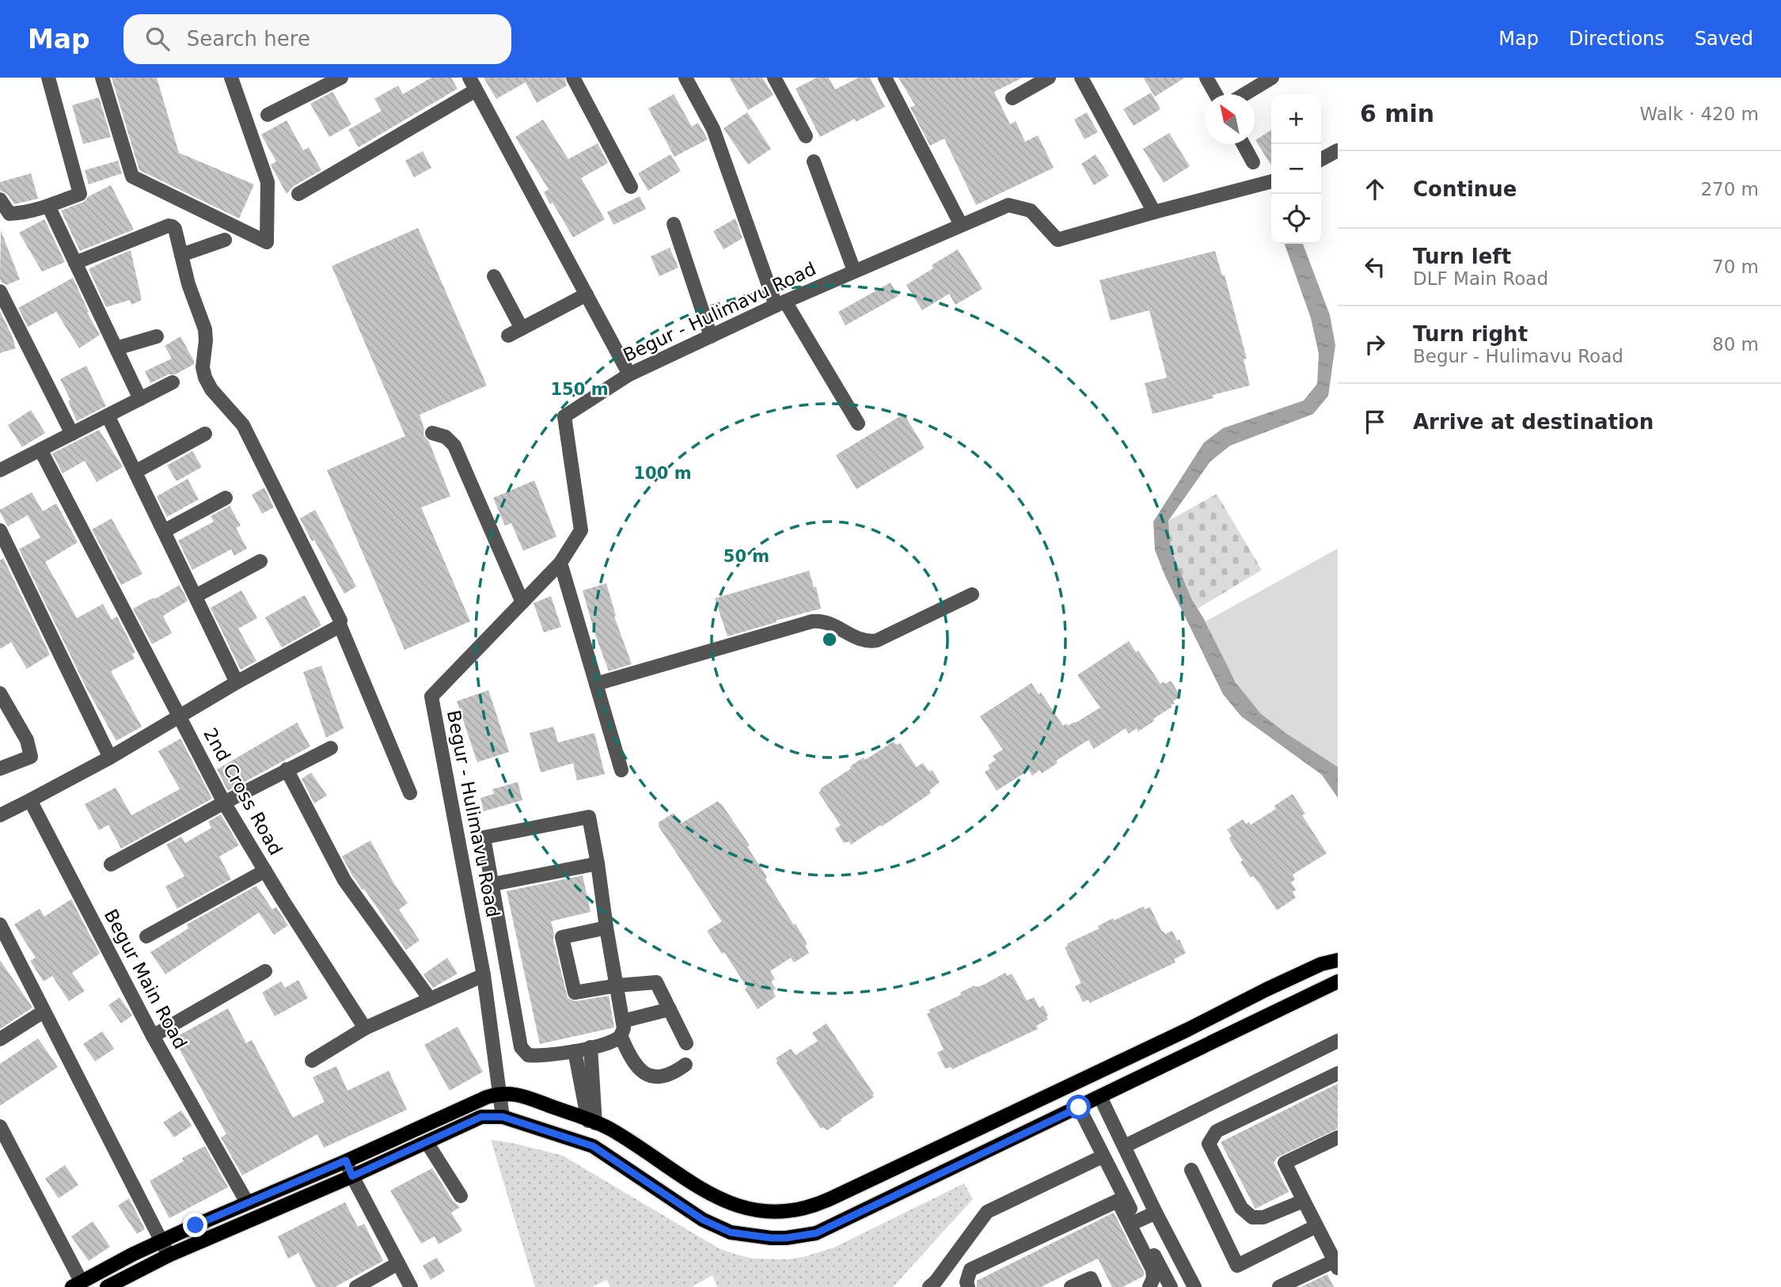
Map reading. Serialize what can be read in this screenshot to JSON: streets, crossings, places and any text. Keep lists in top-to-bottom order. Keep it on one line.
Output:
{"streets":{"street":["Begur - Hulimavu Road","2nd Cross Road","Begur Main Road"]},"north":"top left","page":{"header":"Map","search":"Search here","nav":["Map","Directions","Saved"],"heading":["6 min","Walk · 420 m"],"map_buttons":["+","−"],"list":[["Continue","270 m"],["Turn left","DLF Main Road","70 m"],["Turn right","Begur - Hulimavu Road","80 m"],"Arrive at destination"]},"rings":["150 m","100 m","50 m"]}
